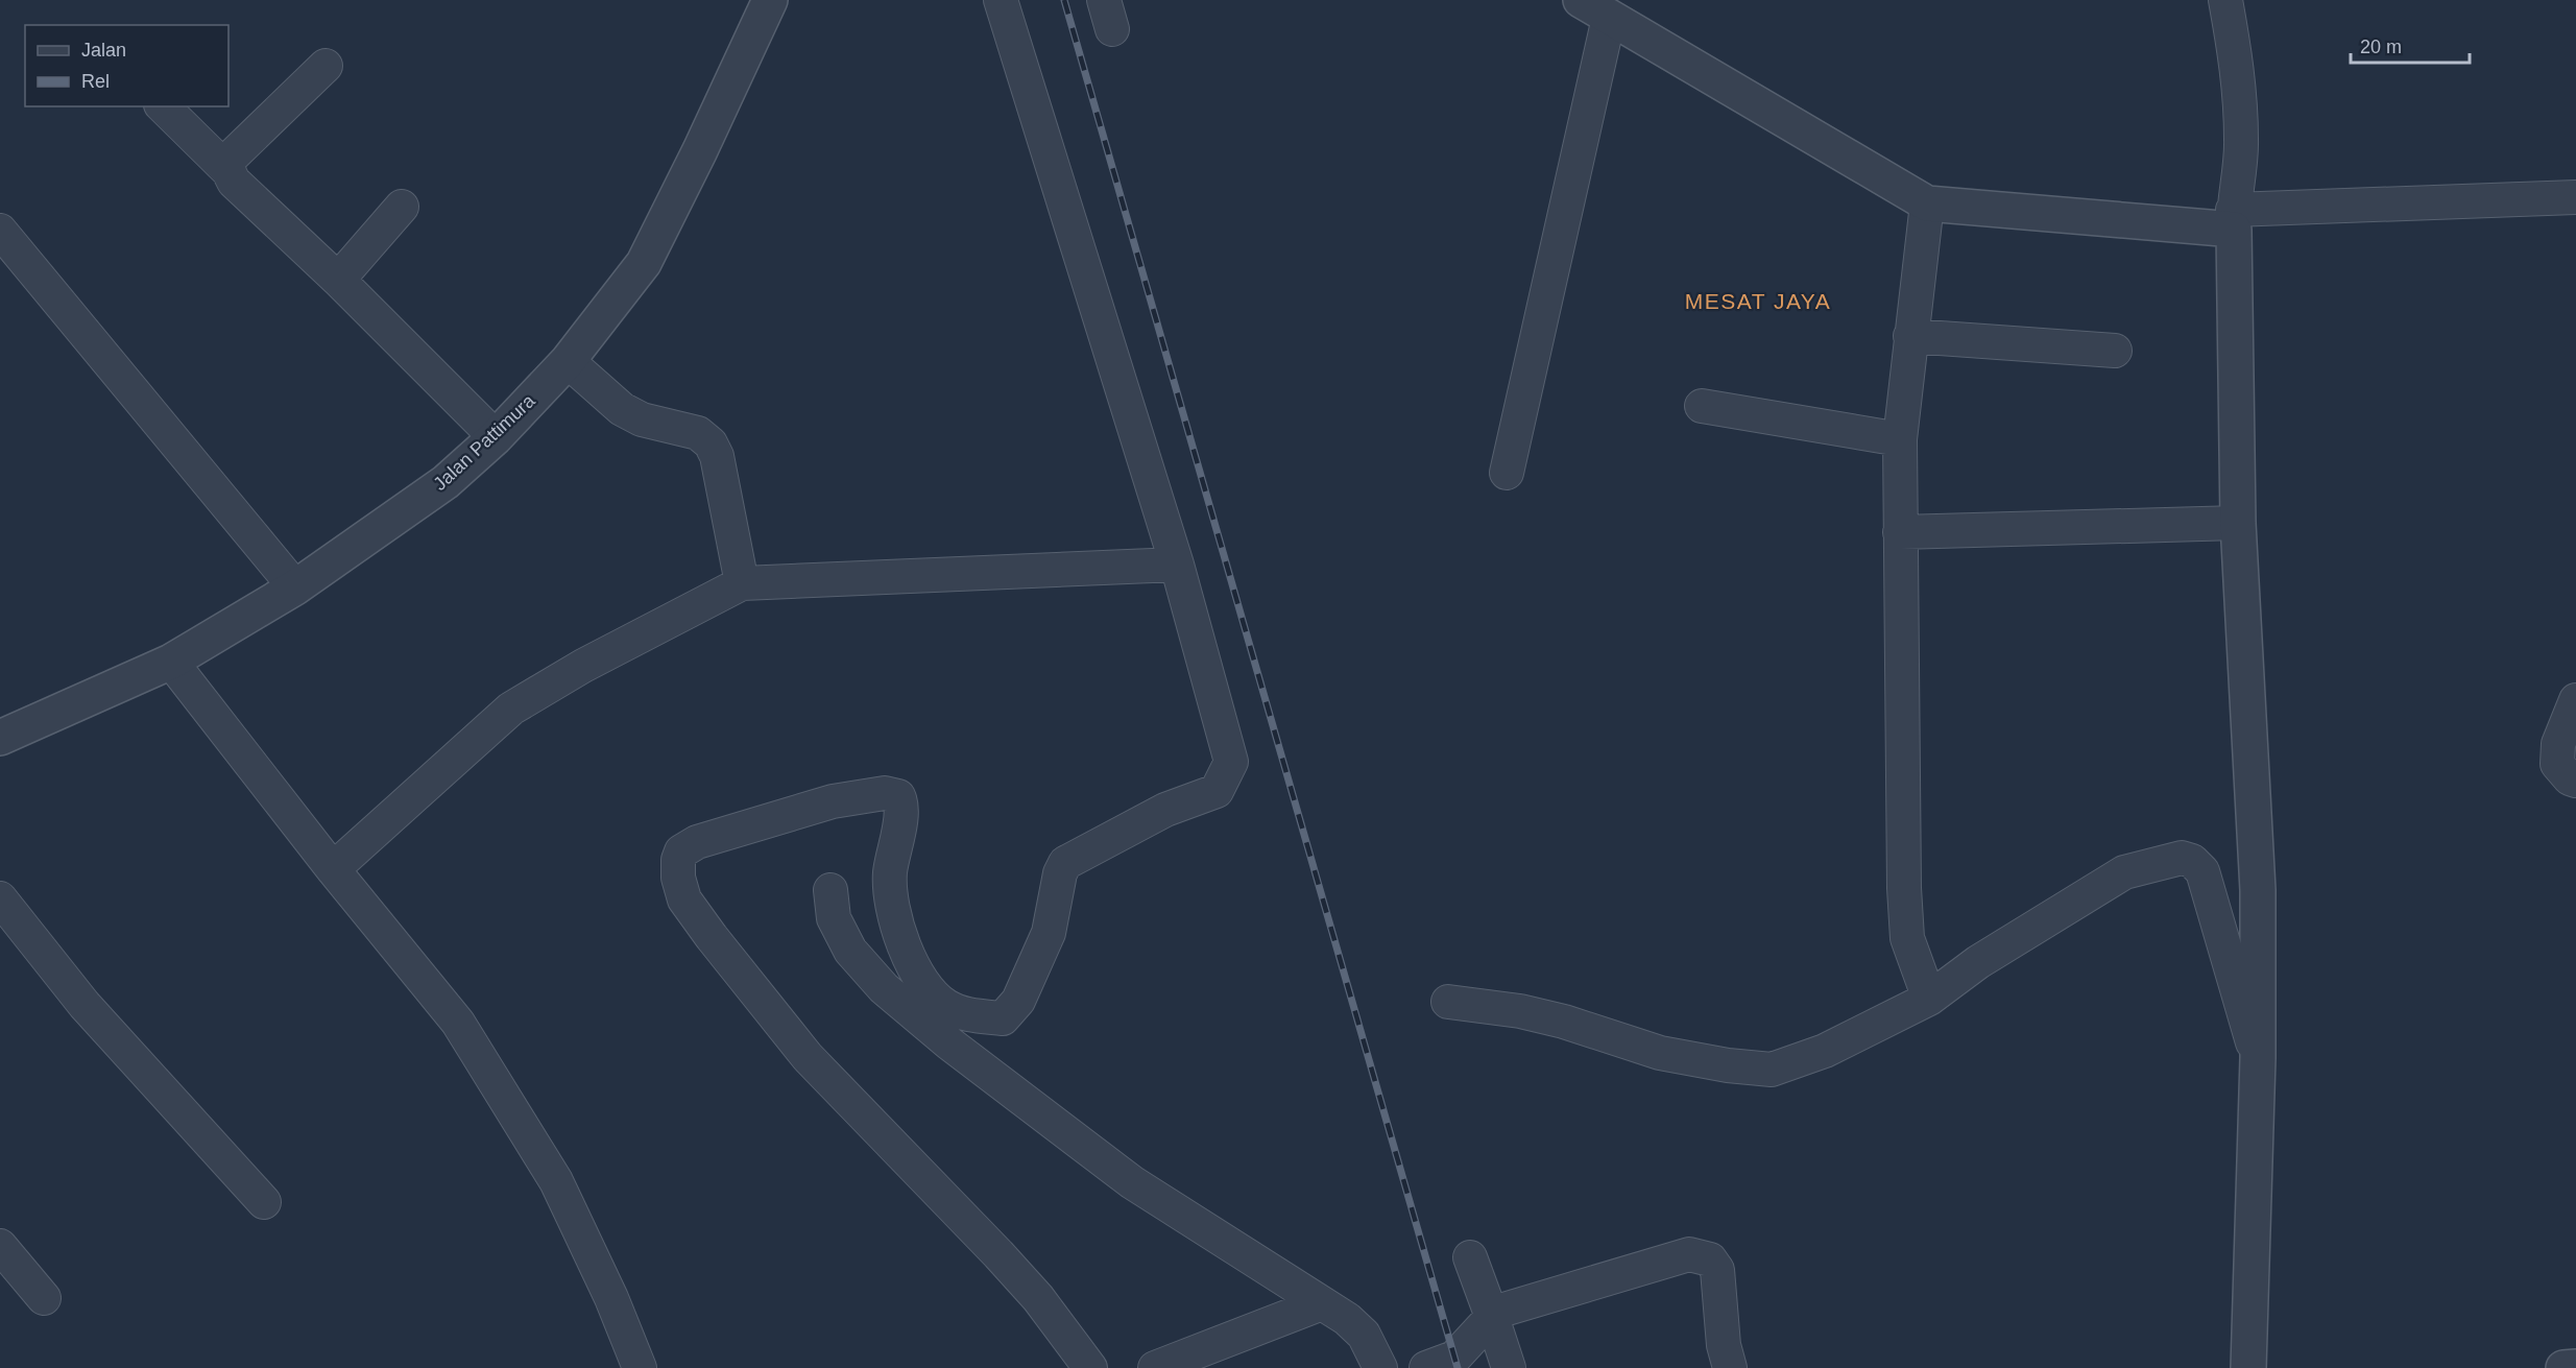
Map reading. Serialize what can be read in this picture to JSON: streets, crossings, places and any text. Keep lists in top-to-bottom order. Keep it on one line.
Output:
{"streets":{"street":["Jalan Pattimura"]},"districts":["MESAT JAYA"],"legend":["Jalan","Rel"],"scale_bar":"20 m"}
